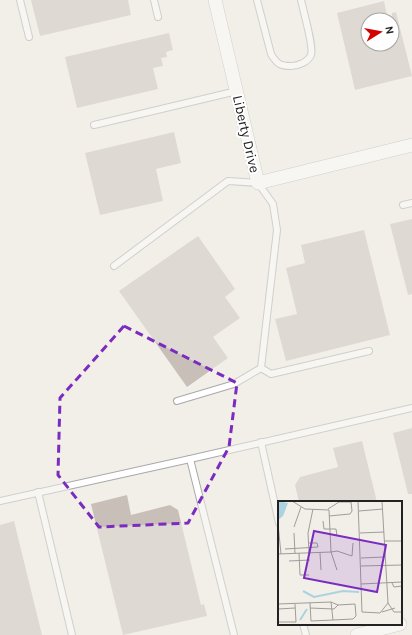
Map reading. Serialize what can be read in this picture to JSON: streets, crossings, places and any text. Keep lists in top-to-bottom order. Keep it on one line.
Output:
{"streets":{"street":["Liberty Drive"]},"north":"right"}
